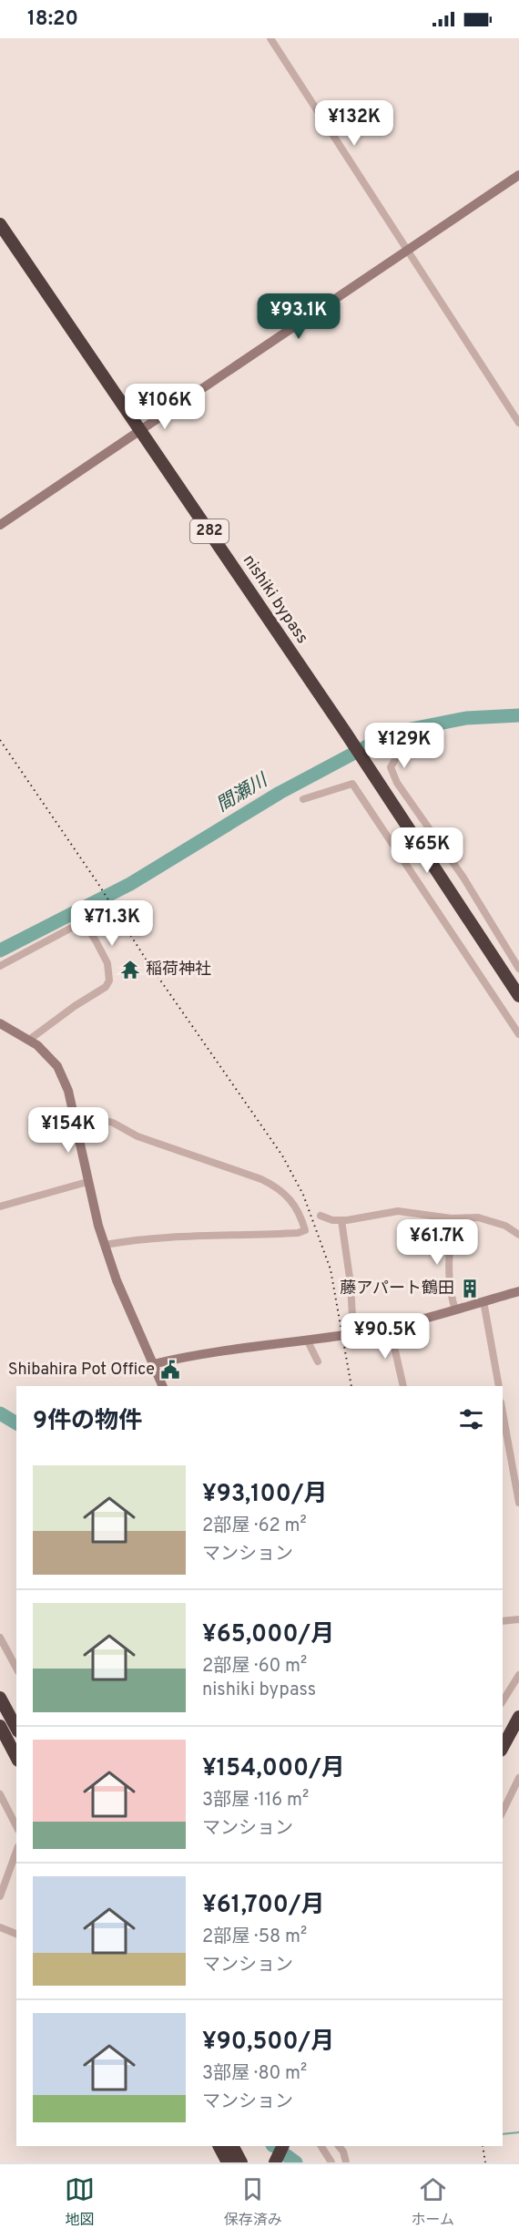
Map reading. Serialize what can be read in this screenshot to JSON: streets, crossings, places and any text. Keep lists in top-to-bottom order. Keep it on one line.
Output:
{"streets":{"highway":["282","nishiki bypass"]},"water":["間瀬川"],"places":{"temple":["稲荷神社"],"building":["藤アパート鶴田"],"public building":["Shibahira Pot Office"]},"page":{"status":"18:20","price":["¥132K","¥93.1K","¥106K","¥129K","¥65K","¥71.3K","¥154K","¥61.7K","¥90.5K"],"heading":"9件の物件","list":[{"name":"¥93,100/月","note":"2部屋 · 62 m² · マンション"},{"name":"¥65,000/月","note":"2部屋 · 60 m² · nishiki bypass"},{"name":"¥154,000/月","note":"3部屋 · 116 m² · マンション"},{"name":"¥61,700/月","note":"2部屋 · 58 m² · マンション"},{"name":"¥90,500/月","note":"3部屋 · 80 m² · マンション"}],"tabs":["地図","保存済み","ホーム"]}}
